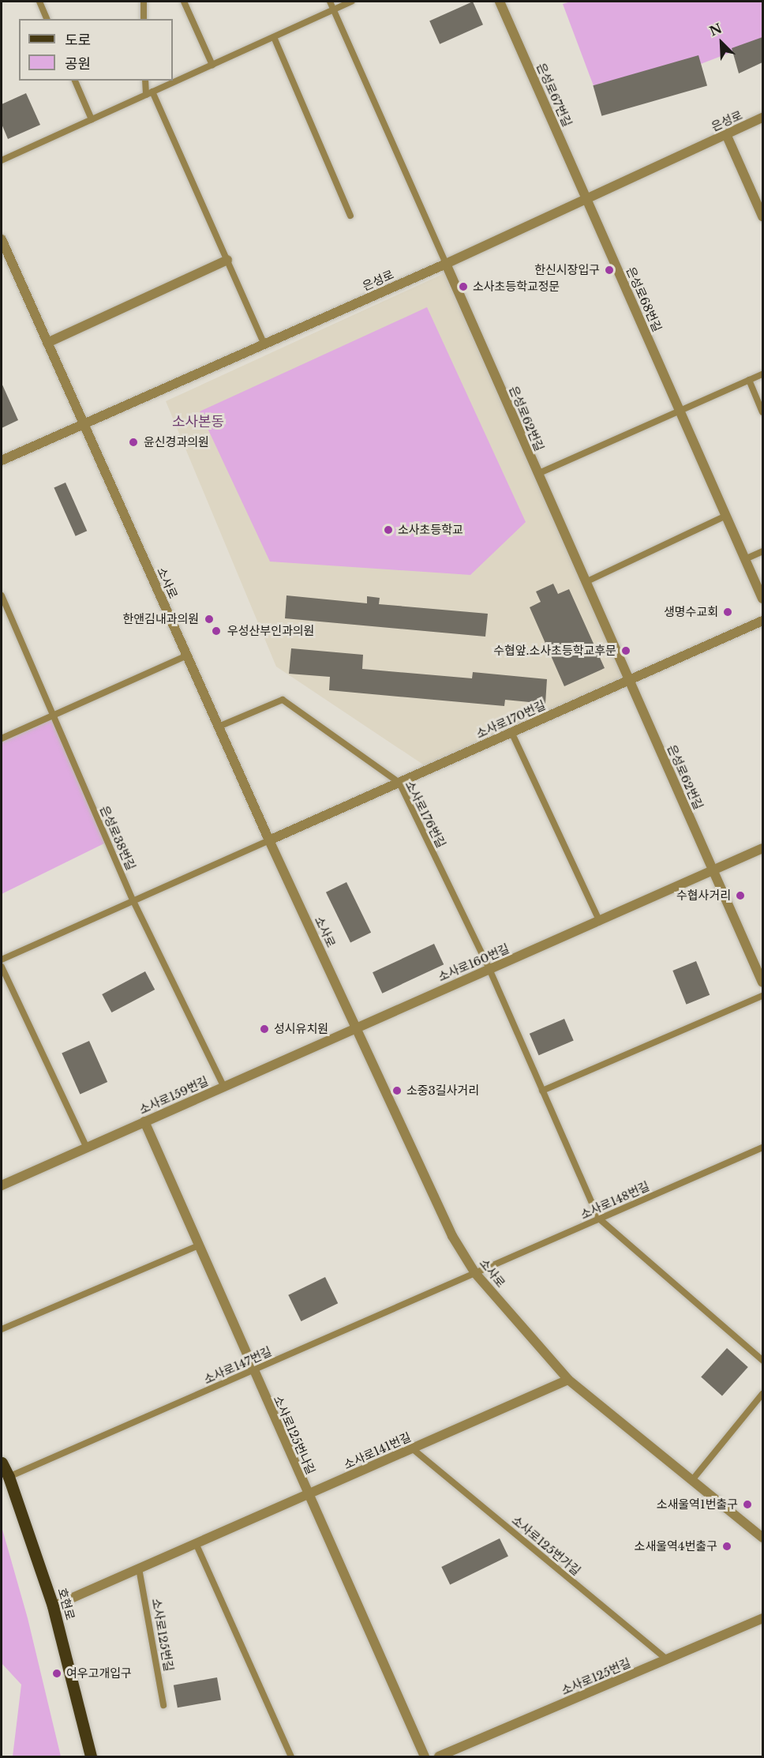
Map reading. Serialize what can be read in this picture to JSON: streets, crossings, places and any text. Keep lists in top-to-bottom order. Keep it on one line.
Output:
{"streets":{"main road":["호현로"],"street":["은성로67번길","은성로","은성로68번길","은성로62번길","소사로","소사로170번길","소사로160번길","소사로159번길","소사로125번나길","소사로141번길","소사로125번길"],"lane":["소사로176번길","은성로38번길","소사로148번길","소사로147번길","소사로125번가길"]},"crossings":[["은성로67번길","은성로"],["은성로67번길","은성로68번길"],["은성로","은성로68번길"],["은성로","은성로62번길"],["은성로","소사로"],["은성로62번길","소사로170번길"],["은성로62번길","소사로160번길"],["소사로","소사로170번길"],["소사로","소사로176번길"],["소사로","소사로160번길"],["소사로","소사로159번길"],["소사로","소사로148번길"],["소사로","소사로147번길"],["소사로","소사로141번길"],["소사로170번길","소사로176번길"],["소사로176번길","소사로160번길"],["소사로176번길","소사로148번길"],["은성로38번길","소사로159번길"],["소사로160번길","소사로159번길"],["소사로159번길","소사로125번나길"],["소사로148번길","소사로147번길"],["소사로147번길","소사로125번나길"],["소사로147번길","호현로"],["소사로125번나길","소사로141번길"],["소사로141번길","소사로125번가길"],["소사로141번길","호현로"],["소사로141번길","소사로125번길"],["소사로125번가길","소사로125번길"]],"districts":["소사본동"],"places":["한신시장입구","소사초등학교정문","윤신경과의원","소사초등학교","생명수교회","한앤김내과의원","우성산부인과의원","수협앞.소사초등학교후문","수협사거리","성시유치원","소중3길사거리","소새울역1번출구","소새울역4번출구","여우고개입구"],"legend":["도로","공원"],"north":"top left"}
